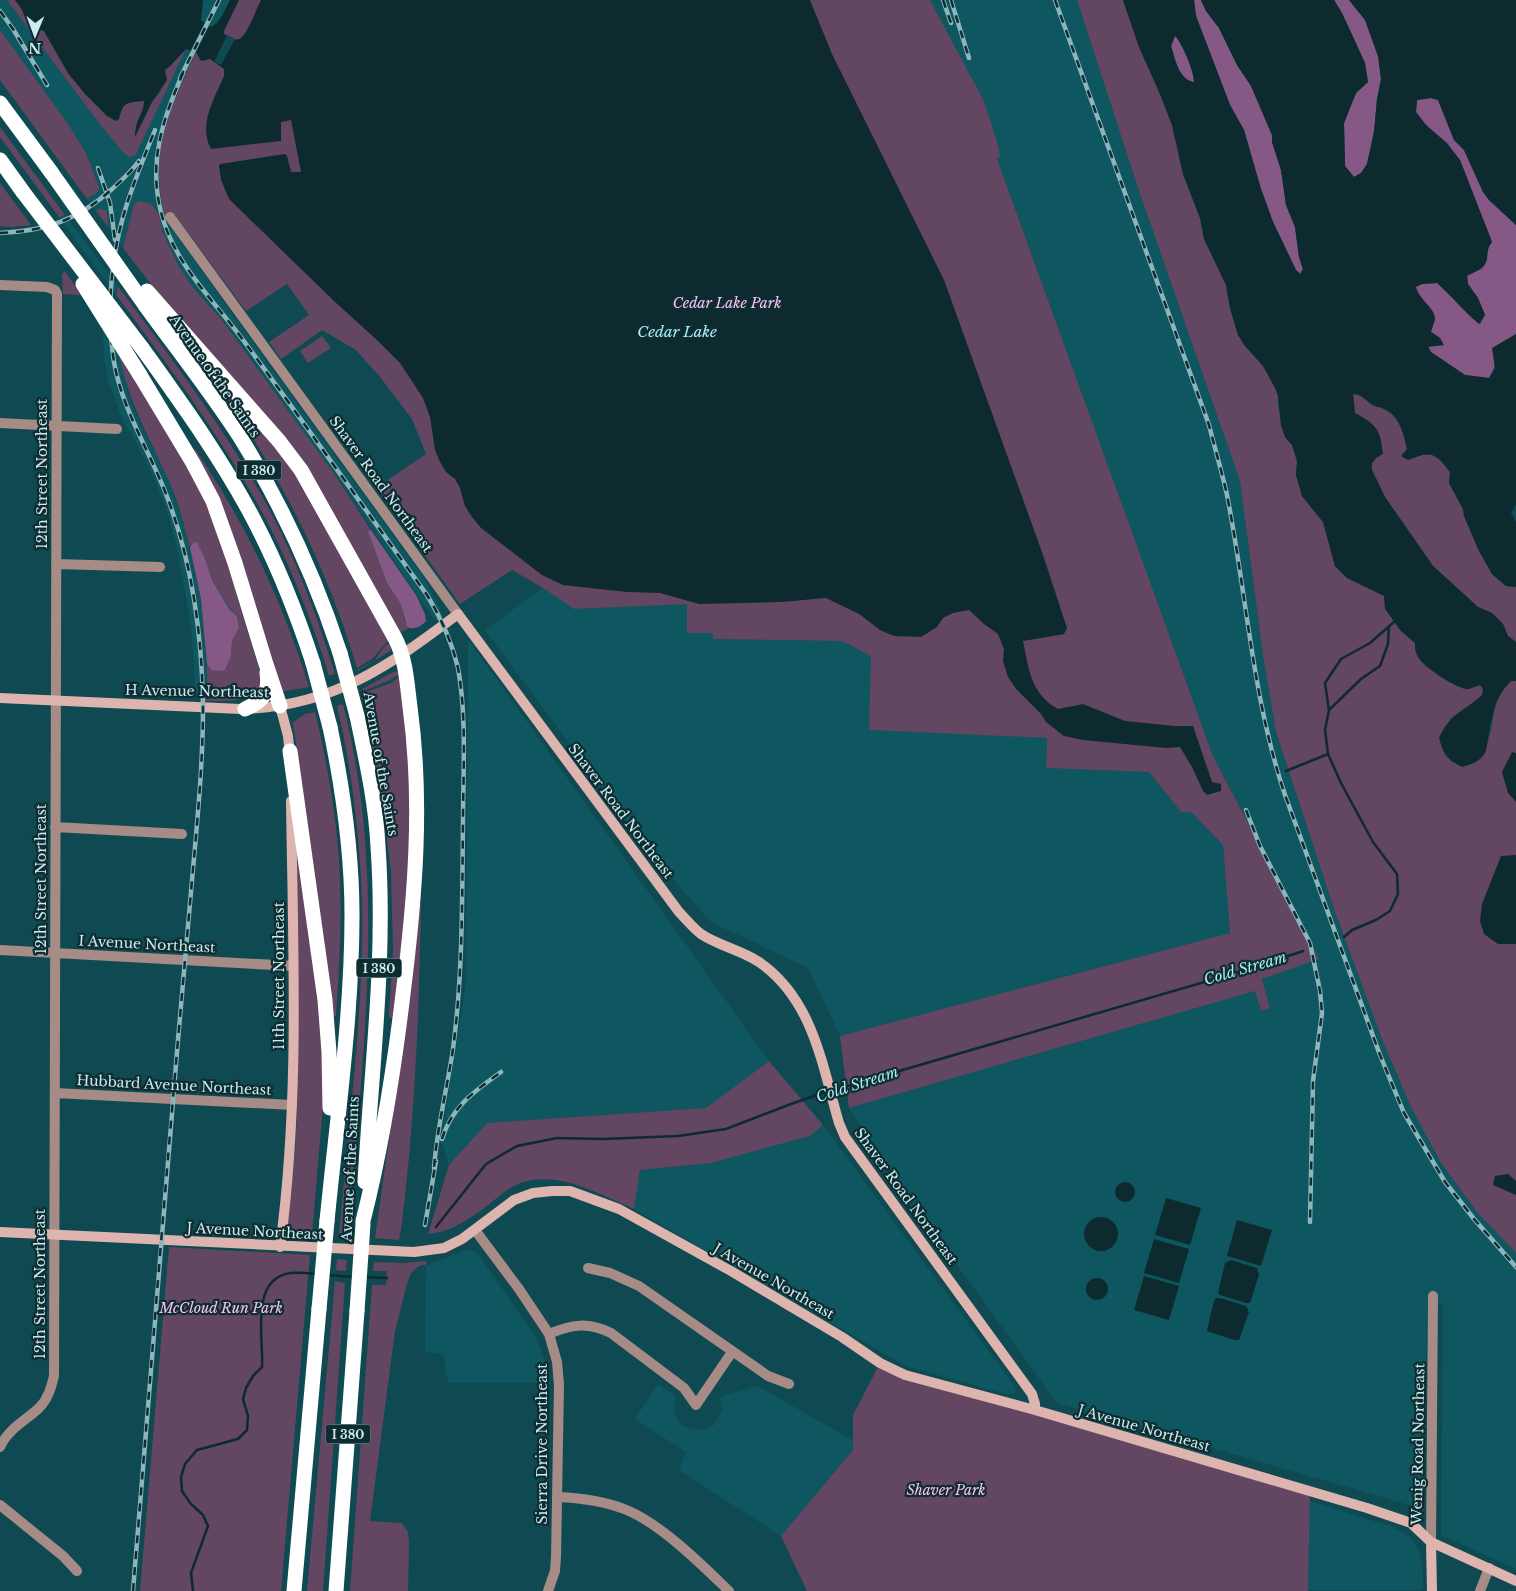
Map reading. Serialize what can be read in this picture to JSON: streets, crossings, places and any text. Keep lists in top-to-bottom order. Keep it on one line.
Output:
{"streets":{"highway":["Avenue of the Saints","I 380"],"street":["12th Street Northeast","Shaver Road Northeast","H Avenue Northeast","I Avenue Northeast","11th Street Northeast","Hubbard Avenue Northeast","J Avenue Northeast","Sierra Drive Northeast","Wenig Road Northeast"]},"crossings":[["12th Street Northeast","H Avenue Northeast"],["12th Street Northeast","I Avenue Northeast"],["12th Street Northeast","Hubbard Avenue Northeast"],["12th Street Northeast","J Avenue Northeast"],["Shaver Road Northeast","H Avenue Northeast"],["Shaver Road Northeast","J Avenue Northeast"],["H Avenue Northeast","11th Street Northeast"],["I Avenue Northeast","11th Street Northeast"],["11th Street Northeast","Hubbard Avenue Northeast"],["11th Street Northeast","J Avenue Northeast"],["J Avenue Northeast","Sierra Drive Northeast"],["J Avenue Northeast","Wenig Road Northeast"]],"water":["Cedar Lake","Cold Stream"],"parks":["Cedar Lake Park","McCloud Run Park","Shaver Park"],"north":"bottom"}
